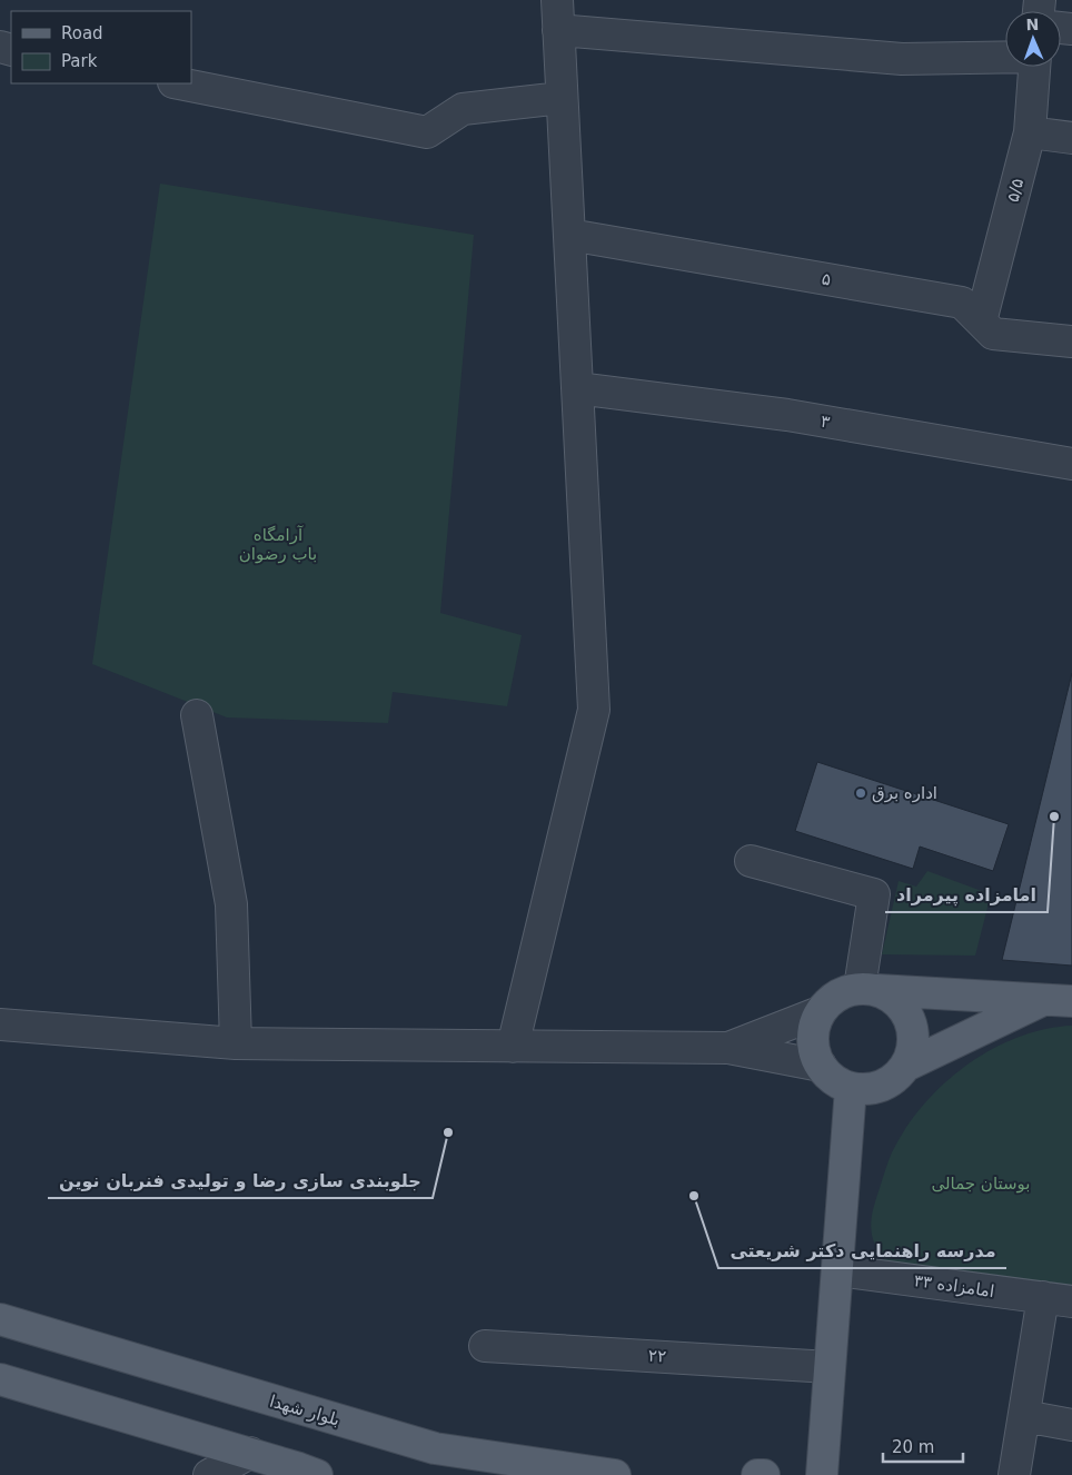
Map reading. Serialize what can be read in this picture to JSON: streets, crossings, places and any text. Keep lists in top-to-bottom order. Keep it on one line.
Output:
{"streets":{"main road":["بلوار شهدا"],"street":["۵/۵","۵","۳","امامزاده ۳۳","۲۲"]},"crossings":[["۵/۵","۵"]],"parks":["آرامگاه باب رضوان","بوستان جمالی"],"places":["اداره برق","امامزاده پیرمراد","جلوبندی سازی رضا و تولیدی فنربان نوین","مدرسه راهنمایی دکتر شریعتی"],"legend":["Road","Park"],"scale_bar":"20 m","north":"top"}
